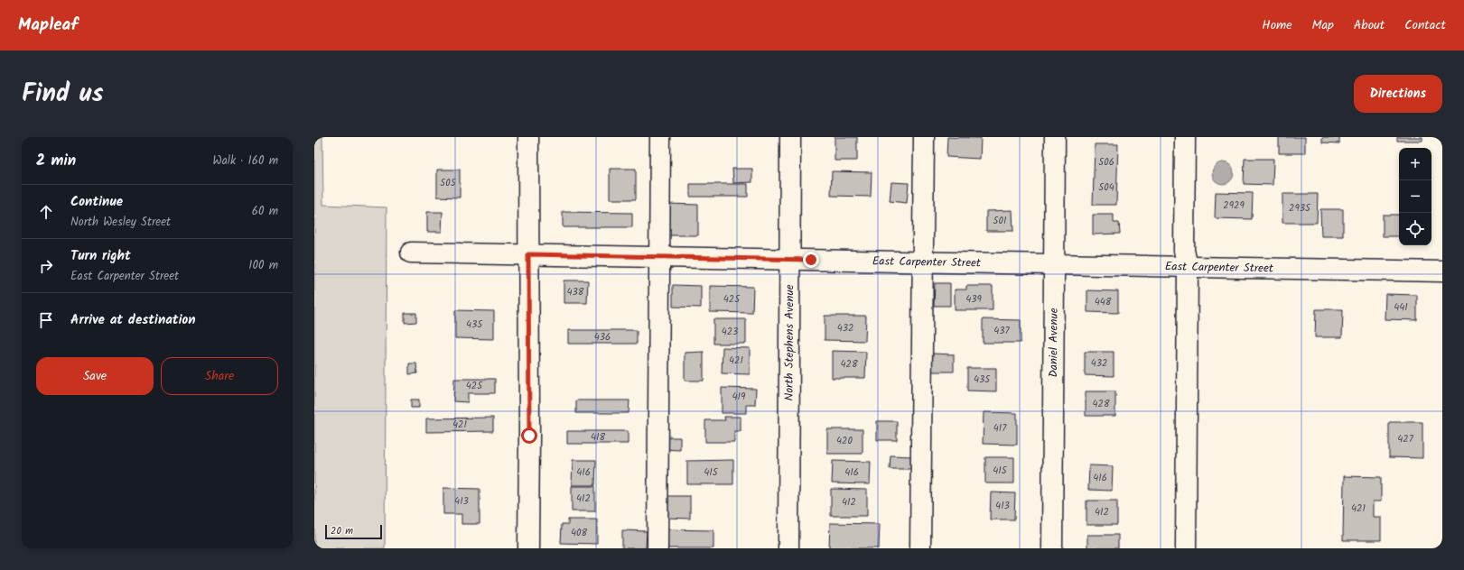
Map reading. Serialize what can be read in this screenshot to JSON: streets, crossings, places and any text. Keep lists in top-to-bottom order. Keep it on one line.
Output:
{"streets":{"street":["East Carpenter Street","North Stephens Avenue","Daniel Avenue"]},"crossings":[["East Carpenter Street","North Stephens Avenue"],["East Carpenter Street","Daniel Avenue"]],"house_numbers":["506","505","504","2929","2935","501","438","425","439","448","441","435","432","437","423","436","421","432","428","435","425","419","428","421","417","418","427","420","415","416","415","416","416","412","413","412","413","421","412","408"],"scale_bar":"20 m","page":{"header":"Mapleaf","nav":["Home","Map","About","Contact"],"title":"Find us","buttons":["Directions",["Save","Share"]],"heading":["2 min","Walk · 160 m"],"map_buttons":["+","−"],"list":[["Continue","North Wesley Street","60 m"],["Turn right","East Carpenter Street","100 m"],"Arrive at destination"],"scale":"20 m"}}
